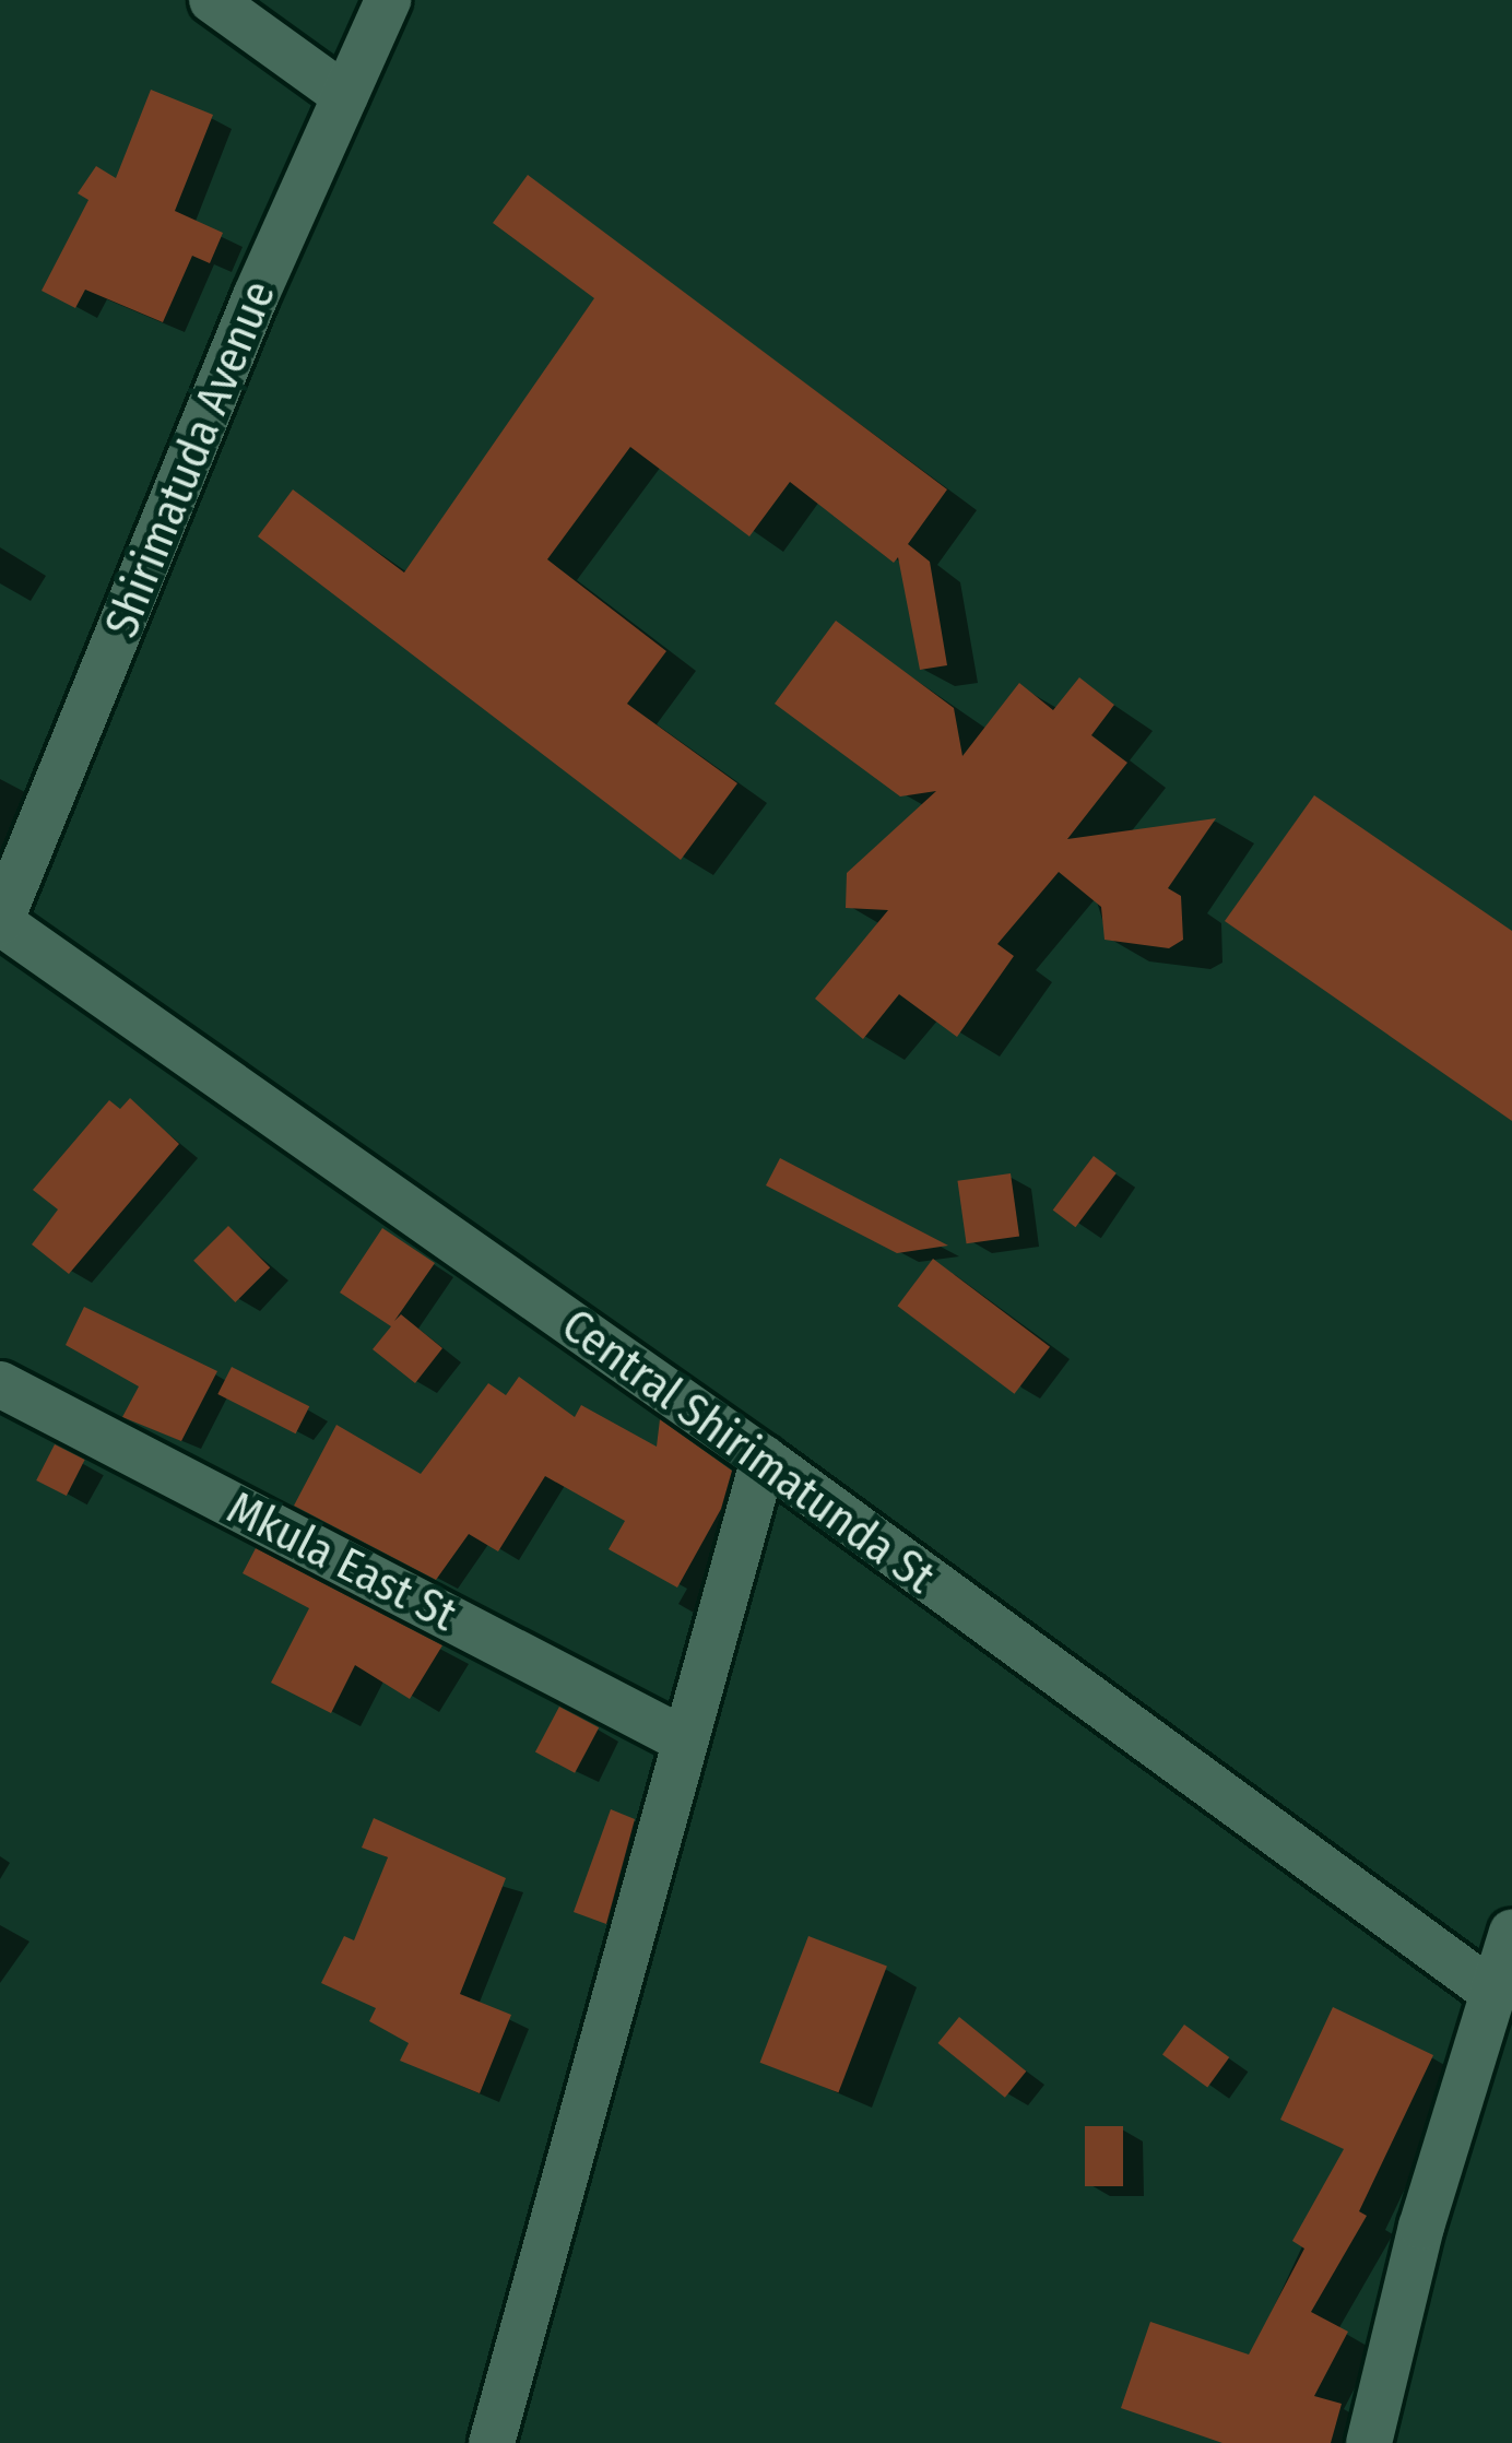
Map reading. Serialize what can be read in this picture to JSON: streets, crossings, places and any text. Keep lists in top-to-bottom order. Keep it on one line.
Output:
{"streets":{"street":["Shirimatuda Avenue","Central Shirimatunda St","Mkula East St"]},"crossings":[["Shirimatuda Avenue","Central Shirimatunda St"]]}
